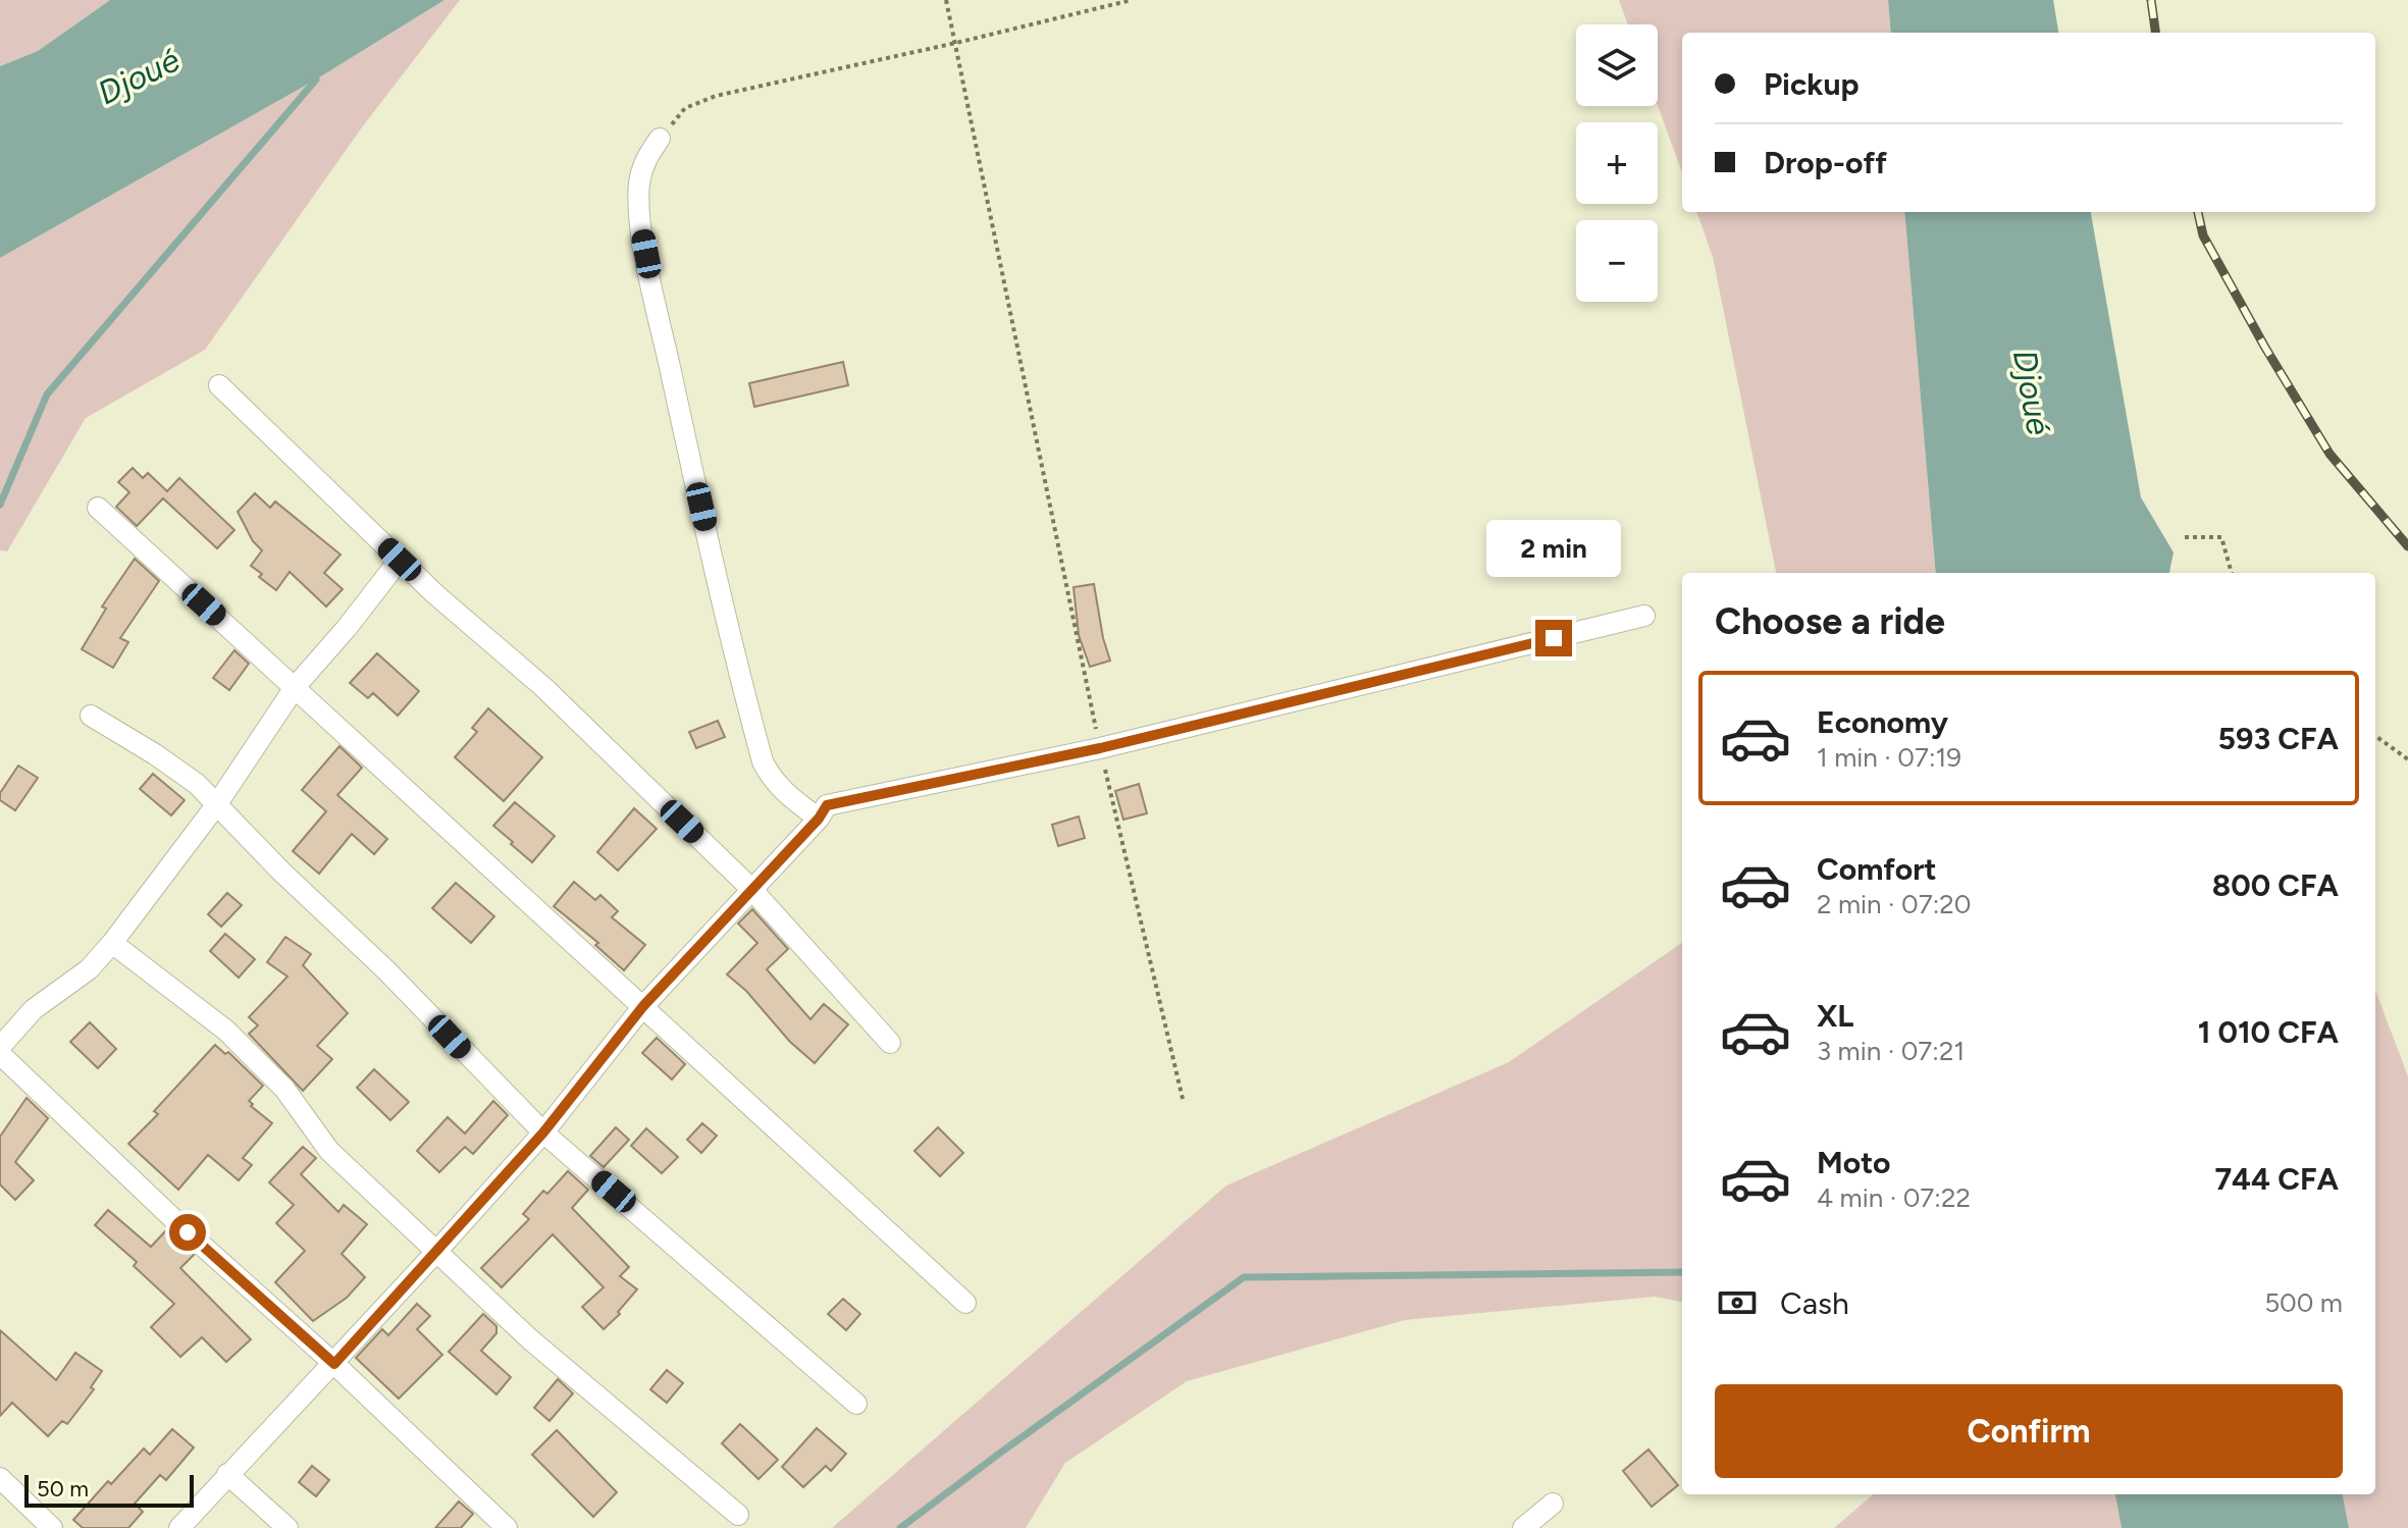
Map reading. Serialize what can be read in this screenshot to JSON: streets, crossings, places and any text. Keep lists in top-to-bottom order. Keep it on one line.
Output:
{"water":["Djoué"],"scale_bar":"50 m","page":{"map_buttons":["+","−"],"banner":["Pickup","Drop-off"],"bubble":"2 min","heading":"Choose a ride","list":[{"name":"Economy","note":"1 min · 07:19","value":"593 CFA"},{"name":"Comfort","note":"2 min · 07:20","value":"800 CFA"},{"name":"XL","note":"3 min · 07:21","value":"1 010 CFA"},{"name":"Moto","note":"4 min · 07:22","value":"744 CFA"}],"pay":["Cash","500 m"],"buttons":"Confirm","scale":"50 m"}}
